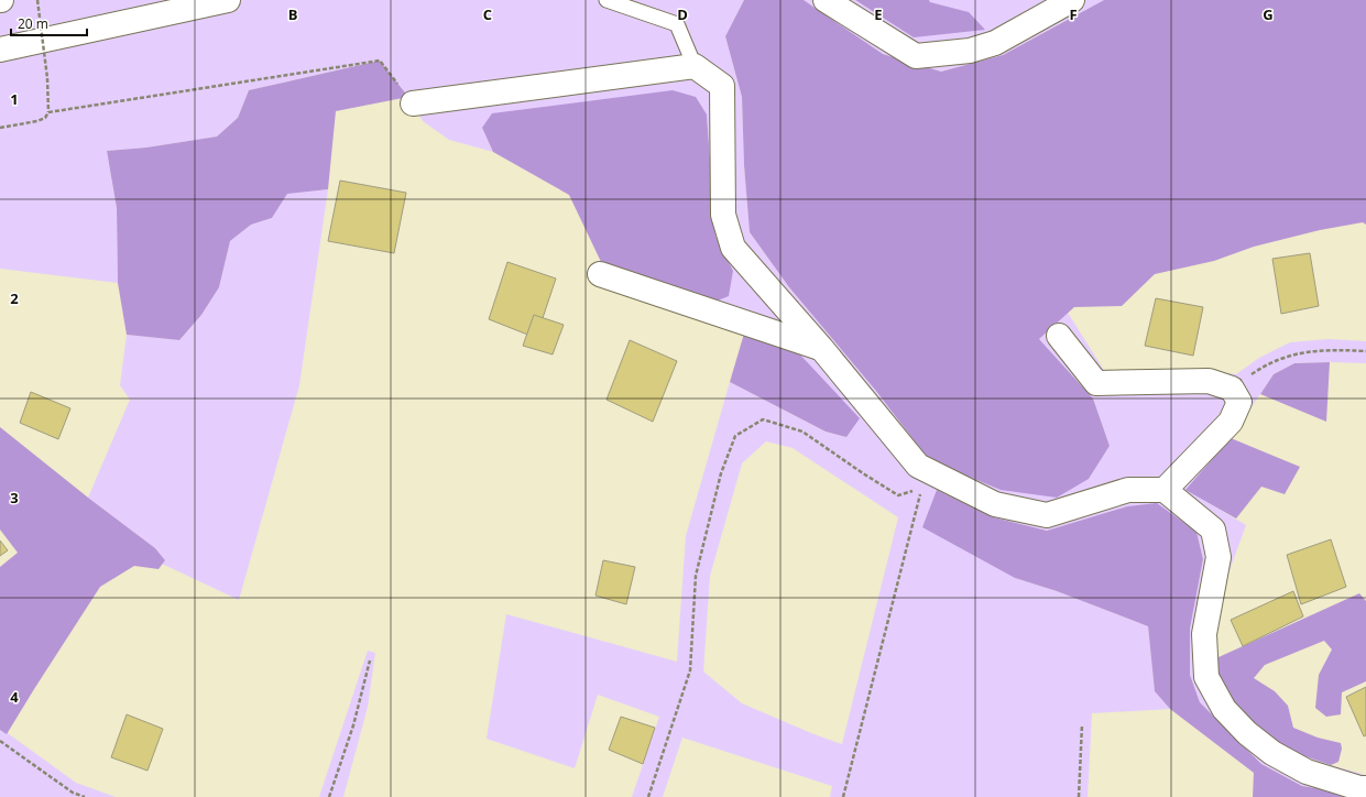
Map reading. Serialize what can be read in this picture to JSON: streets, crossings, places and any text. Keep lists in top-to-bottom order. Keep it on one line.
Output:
{"scale_bar":"20 m","grid":{"columns":["B","C","D","E","F","G"],"rows":["1","2","3","4"]}}
